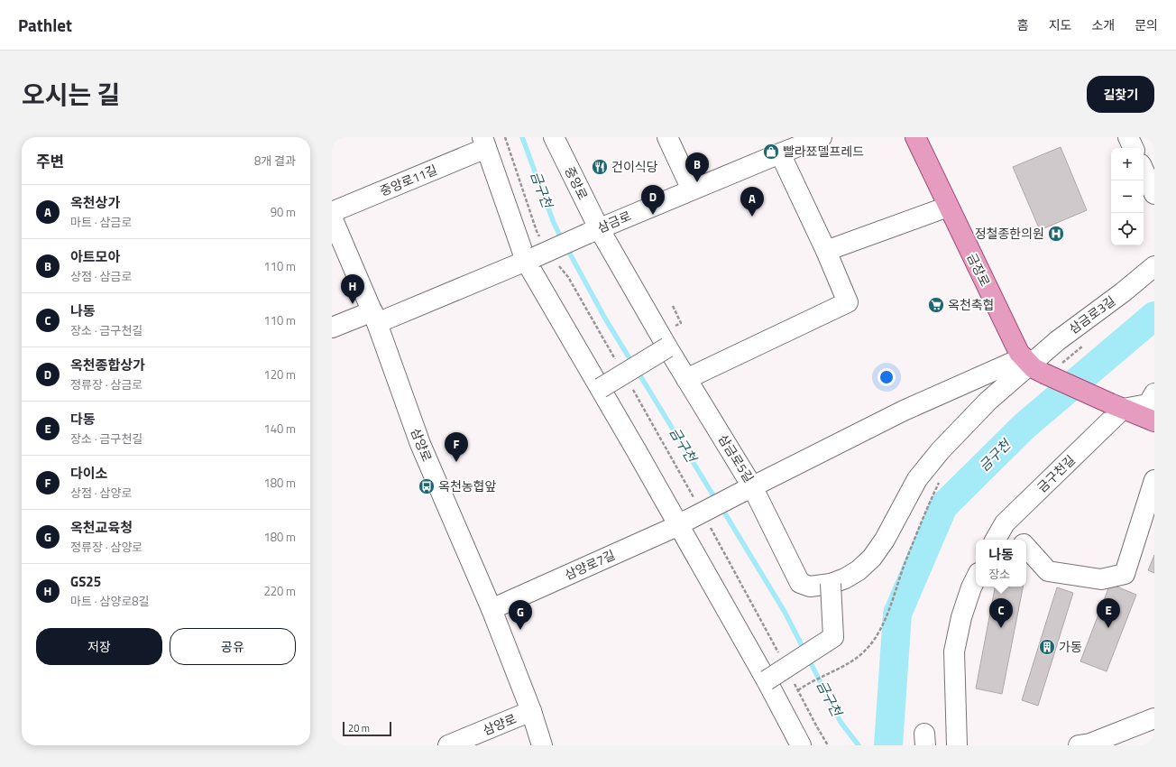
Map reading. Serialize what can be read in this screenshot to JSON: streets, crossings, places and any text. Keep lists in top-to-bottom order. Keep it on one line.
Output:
{"streets":{"main road":["금장로"],"street":["중앙로11길","중앙로","삼금로","삼금로3길","삼양로","삼금로5길","금구천길","삼양로7길"]},"crossings":[["중앙로11길","삼금로"],["중앙로11길","삼양로7길"],["중앙로","삼금로"],["중앙로","삼금로5길"],["삼금로","삼금로5길"],["금장로","삼금로3길"],["금장로","삼금로5길"],["삼금로3길","삼금로5길"],["삼금로3길","삼양로7길"],["삼양로","삼양로7길"],["삼금로5길","삼양로7길"]],"water":["금구천"],"places":{"shop":["빨라쬬델프레드"],"restaurant":["건이식당"],"hospital":["정철종한의원"],"supermarket":["옥천축협"],"bus stop":["옥천농협앞"],"building":["가동"]},"scale_bar":"20 m","page":{"header":"Pathlet","nav":["홈","지도","소개","문의"],"title":"오시는 길","buttons":["길찾기",["저장","공유"]],"heading":["주변","8개 결과"],"map_buttons":["+","−"],"pins":["B","D","A","H","F","C","E","G"],"list":[{"mark":"A","name":"옥천상가","note":"마트 · 삼금로","value":"90 m"},{"mark":"B","name":"아트모아","note":"상점 · 삼금로","value":"110 m"},{"mark":"C","name":"나동","note":"장소 · 금구천길","value":"110 m"},{"mark":"D","name":"옥천종합상가","note":"정류장 · 삼금로","value":"120 m"},{"mark":"E","name":"다동","note":"장소 · 금구천길","value":"140 m"},{"mark":"F","name":"다이소","note":"상점 · 삼양로","value":"180 m"},{"mark":"G","name":"옥천교육청","note":"정류장 · 삼양로","value":"180 m"},{"mark":"H","name":"GS25","note":"마트 · 삼양로8길","value":"220 m"}],"popup":["나동","장소"],"scale":"20 m"}}
